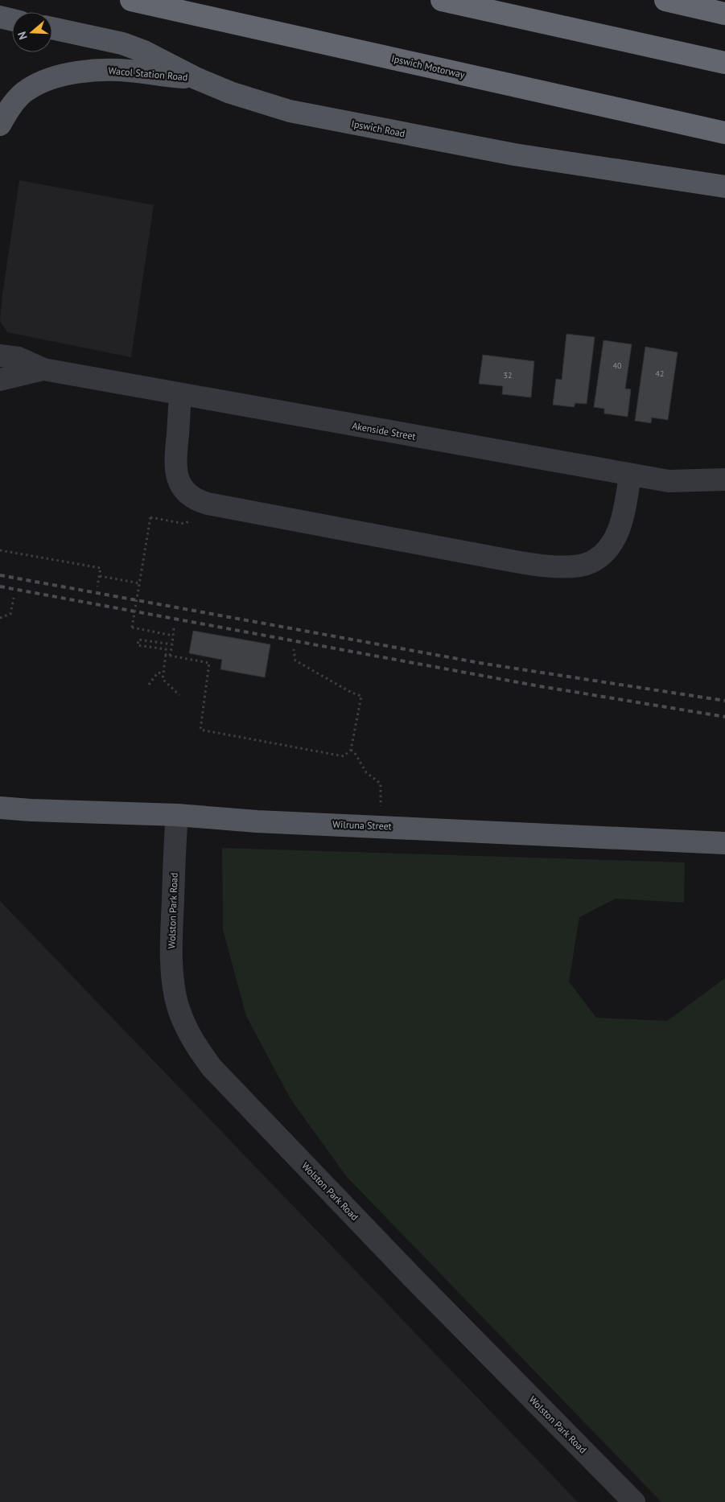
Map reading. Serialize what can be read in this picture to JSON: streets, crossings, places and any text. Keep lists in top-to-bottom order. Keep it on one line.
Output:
{"streets":{"highway":["Ipswich Motorway"],"main road":["Wacol Station Road","Ipswich Road","Wilruna Street"],"street":["Akenside Street","Wolston Park Road"]},"crossings":[["Wacol Station Road","Ipswich Road"],["Wilruna Street","Wolston Park Road"]],"house_numbers":["40","42","32"],"north":"left"}
